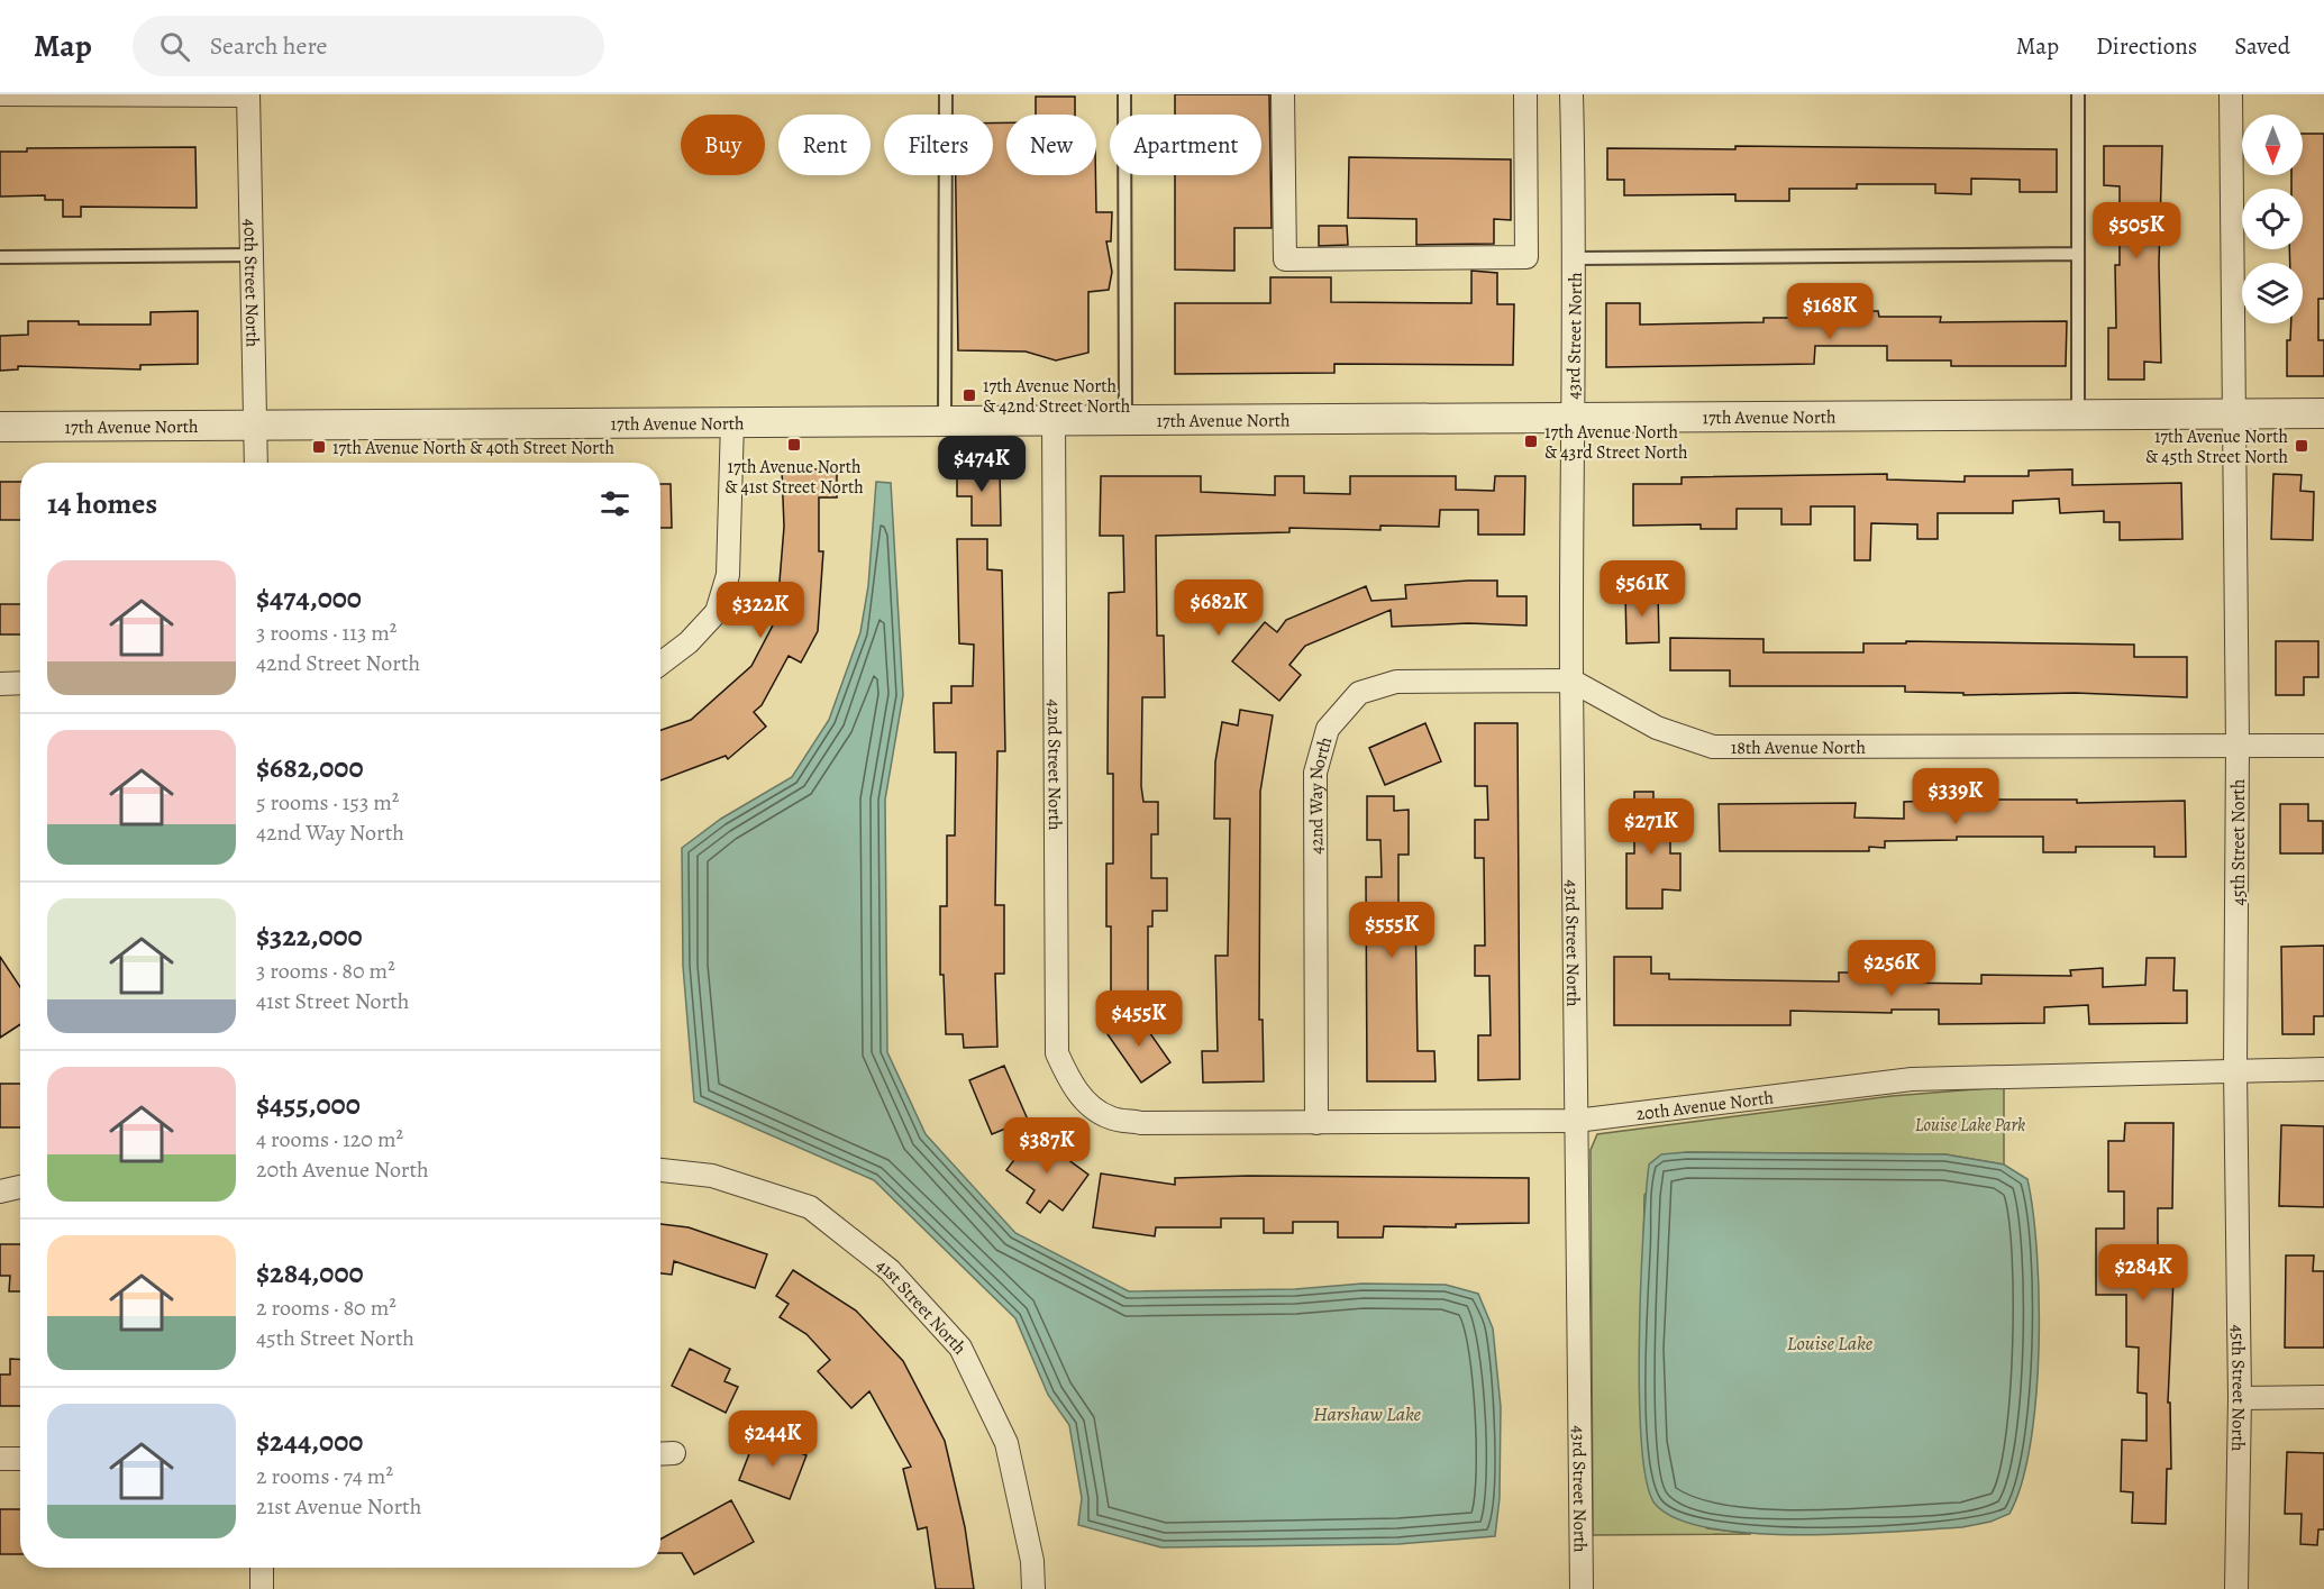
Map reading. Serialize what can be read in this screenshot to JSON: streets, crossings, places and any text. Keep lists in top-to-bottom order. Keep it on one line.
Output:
{"streets":{"street":["40th Street North","43rd Street North","17th Avenue North","18th Avenue North","42nd Street North","42nd Way North","45th Street North","20th Avenue North","41st Street North"]},"crossings":[["40th Street North","17th Avenue North"],["43rd Street North","17th Avenue North"],["43rd Street North","18th Avenue North"],["43rd Street North","42nd Way North"],["43rd Street North","20th Avenue North"],["17th Avenue North","42nd Street North"],["17th Avenue North","45th Street North"],["18th Avenue North","42nd Way North"],["18th Avenue North","45th Street North"],["42nd Street North","20th Avenue North"],["42nd Way North","20th Avenue North"],["45th Street North","20th Avenue North"]],"water":["Louise Lake","Harshaw Lake"],"parks":["Louise Lake Park"],"places":{"transit":["17th Avenue North & 42nd Street North","17th Avenue North & 43rd Street North","17th Avenue North & 41st Street North","17th Avenue North & 45th Street North","17th Avenue North & 40th Street North"]},"north":"bottom","page":{"header":"Map","search":"Search here","nav":["Map","Directions","Saved"],"chip":["Buy","Rent","Filters","New","Apartment"],"price":["$505K","$168K","$474K","$561K","$682K","$322K","$339K","$271K","$555K","$256K","$455K","$387K","$284K","$244K"],"heading":"14 homes","list":[{"name":"$474,000","note":"3 rooms · 113 m² · 42nd Street North"},{"name":"$682,000","note":"5 rooms · 153 m² · 42nd Way North"},{"name":"$322,000","note":"3 rooms · 80 m² · 41st Street North"},{"name":"$455,000","note":"4 rooms · 120 m² · 20th Avenue North"},{"name":"$284,000","note":"2 rooms · 80 m² · 45th Street North"},{"name":"$244,000","note":"2 rooms · 74 m² · 21st Avenue North"}]}}
